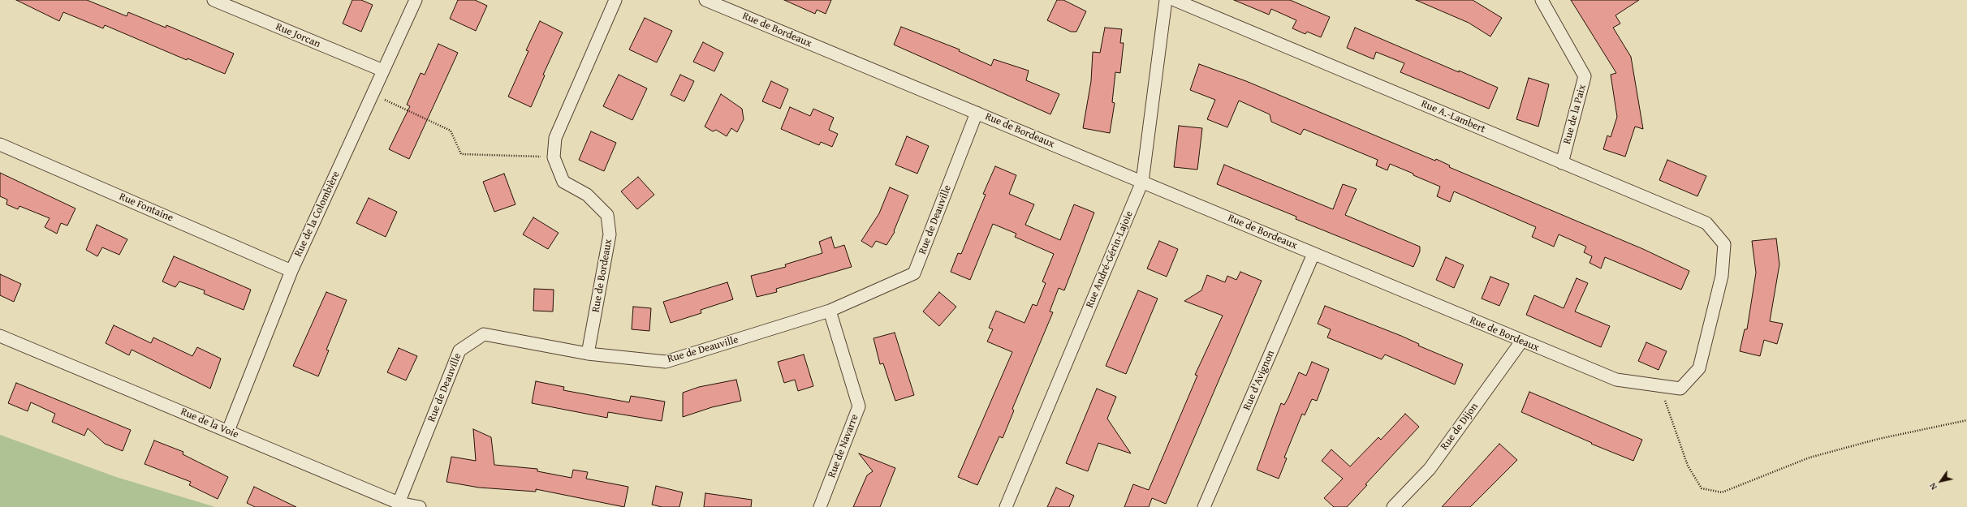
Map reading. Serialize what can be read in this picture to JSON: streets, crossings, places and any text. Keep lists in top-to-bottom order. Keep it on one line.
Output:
{"streets":{"street":["Rue de Bordeaux","Rue Jorcan","Rue de la Paix","Rue A.-Lambert","Rue Fontaine","Rue de la Colombière","Rue de Deauville","Rue André-Gérin-Lajoie","Rue d'Avignon","Rue de la Voie","Rue de Dijon","Rue de Navarre"]},"crossings":[["Rue de Bordeaux","Rue A.-Lambert"],["Rue de Bordeaux","Rue de Deauville"],["Rue de Bordeaux","Rue André-Gérin-Lajoie"],["Rue de Bordeaux","Rue d'Avignon"],["Rue de Bordeaux","Rue de Dijon"],["Rue Jorcan","Rue de la Colombière"],["Rue de la Paix","Rue A.-Lambert"],["Rue Fontaine","Rue de la Colombière"],["Rue de la Colombière","Rue de la Voie"],["Rue de Deauville","Rue de la Voie"],["Rue de Deauville","Rue de Navarre"]],"north":"bottom left"}
